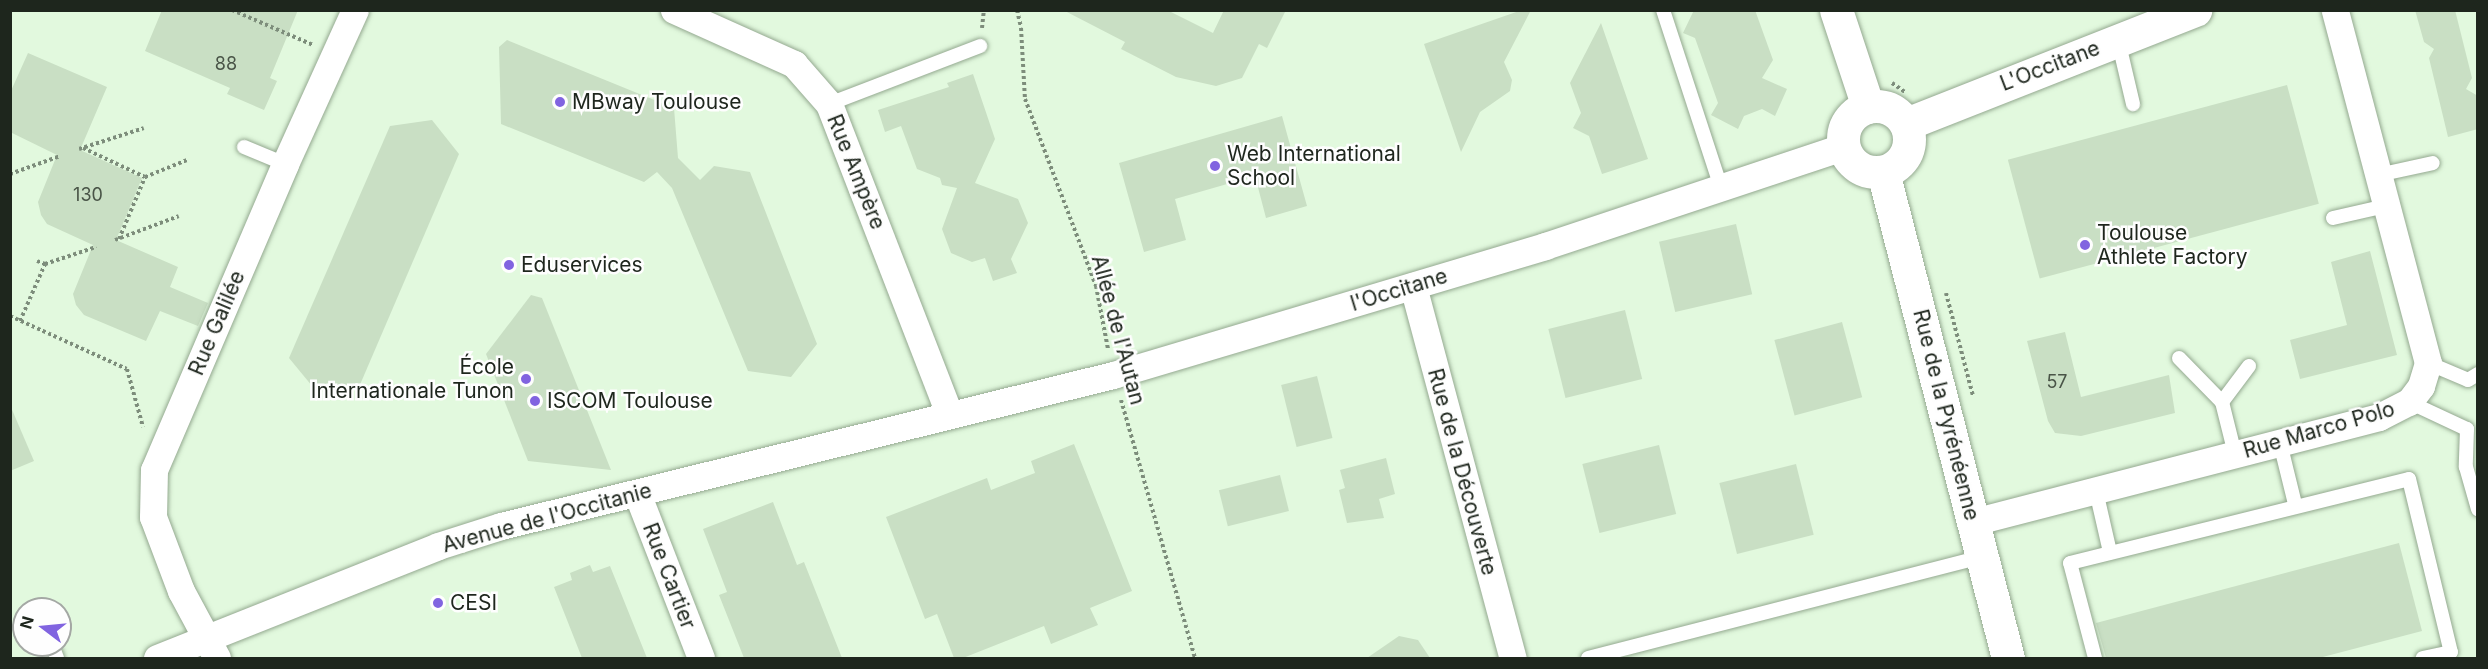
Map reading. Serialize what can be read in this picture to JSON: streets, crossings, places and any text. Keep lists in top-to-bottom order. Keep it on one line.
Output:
{"streets":{"street":["L'Occitane","Rue Ampère","l'Occitane","Rue Galilée","Rue de la Pyrénéenne","Rue Marco Polo","Rue de la Découverte","Avenue de l'Occitanie","Rue Cartier"],"path":["Allée de l'Autan"]},"crossings":[["L'Occitane","l'Occitane"],["L'Occitane","Rue de la Pyrénéenne"],["Rue Ampère","l'Occitane"],["Rue Ampère","Avenue de l'Occitanie"],["l'Occitane","Allée de l'Autan"],["l'Occitane","Rue de la Pyrénéenne"],["l'Occitane","Rue de la Découverte"],["l'Occitane","Avenue de l'Occitanie"],["Rue Galilée","Avenue de l'Occitanie"],["Rue de la Pyrénéenne","Rue Marco Polo"],["Avenue de l'Occitanie","Rue Cartier"]],"places":["MBway Toulouse","Web International School","Toulouse Athlete Factory","Eduservices","École Internationale Tunon","ISCOM Toulouse","CESI"],"house_numbers":["88","130","57"],"north":"left"}
